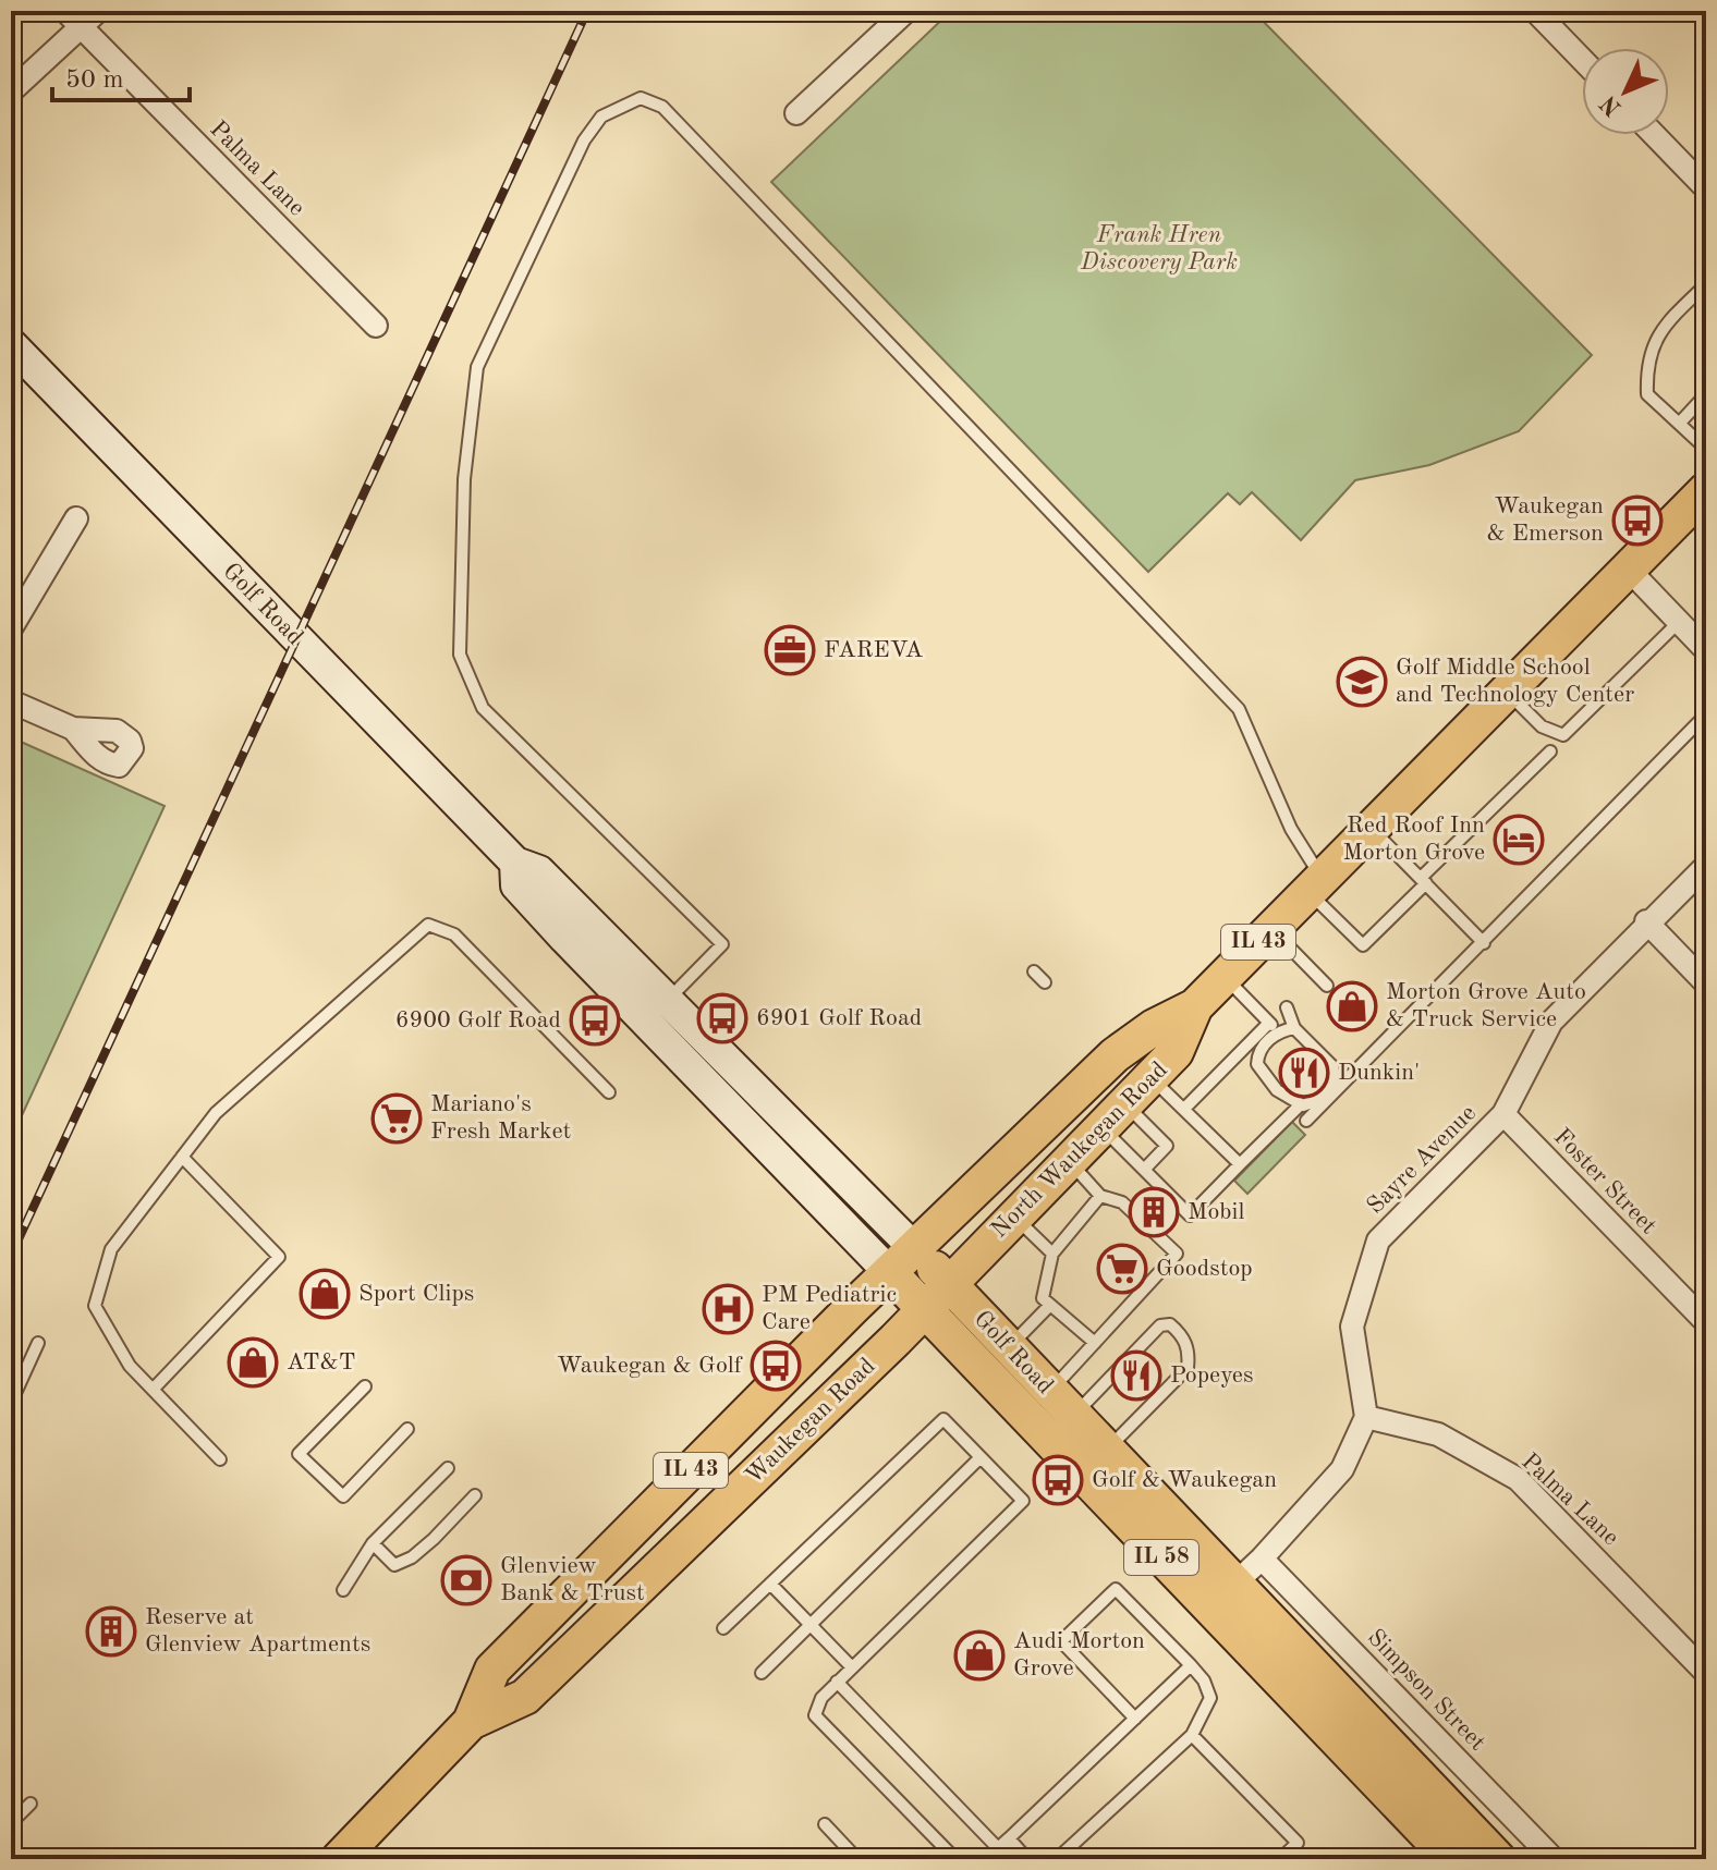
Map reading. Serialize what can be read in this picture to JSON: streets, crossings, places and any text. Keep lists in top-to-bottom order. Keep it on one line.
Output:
{"streets":{"main road":["Golf Road","IL 43","North Waukegan Road","Waukegan Road","IL 58"],"street":["Palma Lane","Sayre Avenue","Foster Street","Simpson Street"]},"crossings":[["Palma Lane","Sayre Avenue"],["Golf Road","North Waukegan Road"],["Golf Road","Waukegan Road"],["North Waukegan Road","Waukegan Road"],["Sayre Avenue","Foster Street"]],"parks":["Frank Hren Discovery Park"],"places":{"bus stop":["Waukegan & Emerson","6901 Golf Road","6900 Golf Road","Waukegan & Golf","Golf & Waukegan"],"office":["FAREVA"],"school or university":["Golf Middle School and Technology Center"],"hotel":["Red Roof Inn Morton Grove"],"shop":["Morton Grove Auto & Truck Service","Sport Clips","AT&T","Audi Morton Grove"],"restaurant":["Dunkin'","Popeyes"],"supermarket":["Mariano's Fresh Market","Goodstop"],"building":["Mobil","Reserve at Glenview Apartments"],"hospital":["PM Pediatric Care"],"bank":["Glenview Bank & Trust"]},"scale_bar":"50 m","north":"bottom left"}
